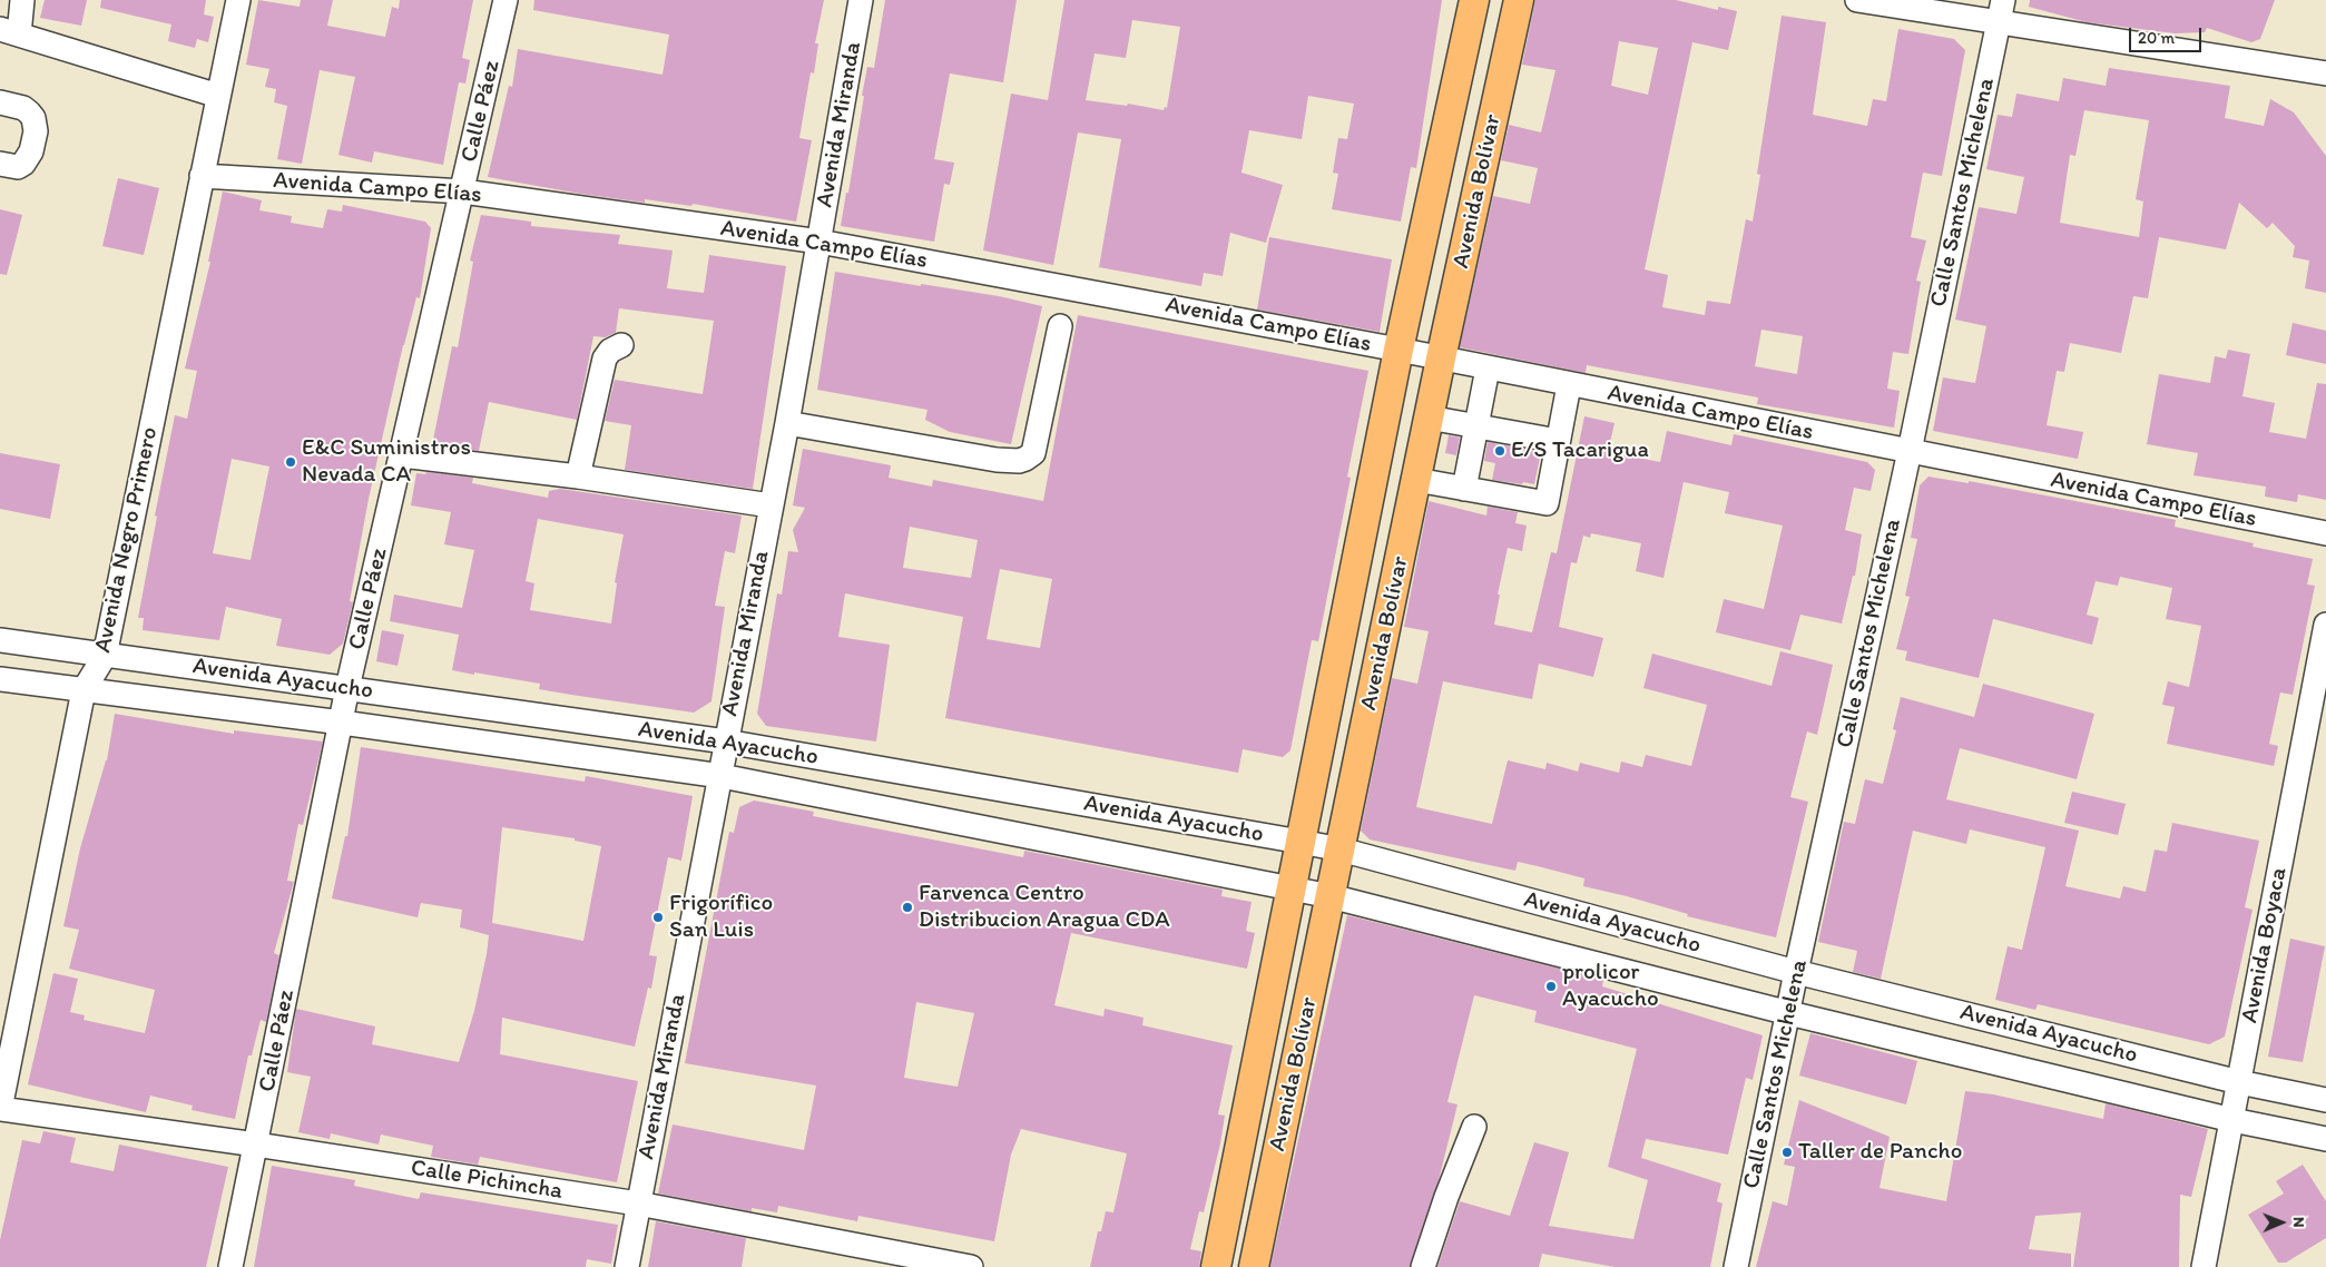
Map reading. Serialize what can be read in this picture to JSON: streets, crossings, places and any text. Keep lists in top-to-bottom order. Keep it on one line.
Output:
{"streets":{"main road":["Avenida Bolívar"],"street":["Calle Páez","Avenida Miranda","Avenida Campo Elías","Calle Santos Michelena","Avenida Negro Primero","Avenida Ayacucho","Avenida Boyaca","Calle Pichincha"]},"crossings":[["Calle Páez","Avenida Campo Elías"],["Calle Páez","Avenida Ayacucho"],["Calle Páez","Calle Pichincha"],["Avenida Miranda","Avenida Campo Elías"],["Avenida Miranda","Avenida Ayacucho"],["Avenida Miranda","Calle Pichincha"],["Avenida Campo Elías","Avenida Bolívar"],["Avenida Campo Elías","Calle Santos Michelena"],["Avenida Campo Elías","Avenida Negro Primero"],["Avenida Bolívar","Avenida Ayacucho"],["Calle Santos Michelena","Avenida Ayacucho"],["Avenida Negro Primero","Avenida Ayacucho"],["Avenida Negro Primero","Calle Pichincha"],["Avenida Ayacucho","Avenida Boyaca"]],"places":["E/S Tacarigua","E&C Suministros Nevada CA","Farvenca Centro Distribucion Aragua CDA","Frigorífico San Luis","prolicor Ayacucho","Taller de Pancho"],"scale_bar":"20 m","north":"right"}
